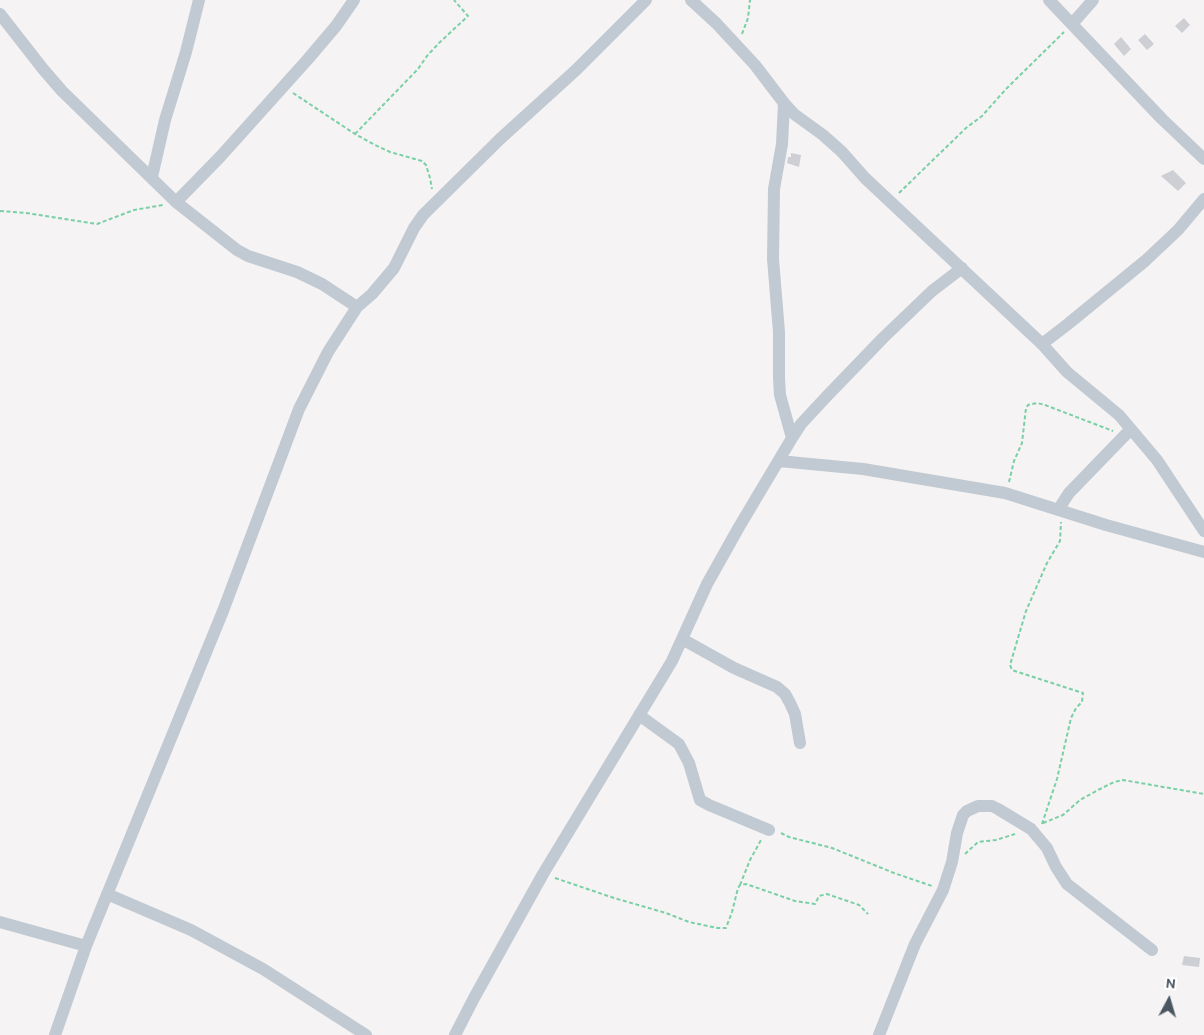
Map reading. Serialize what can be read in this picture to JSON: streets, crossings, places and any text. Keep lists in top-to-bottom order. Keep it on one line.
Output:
{"north":"top"}
